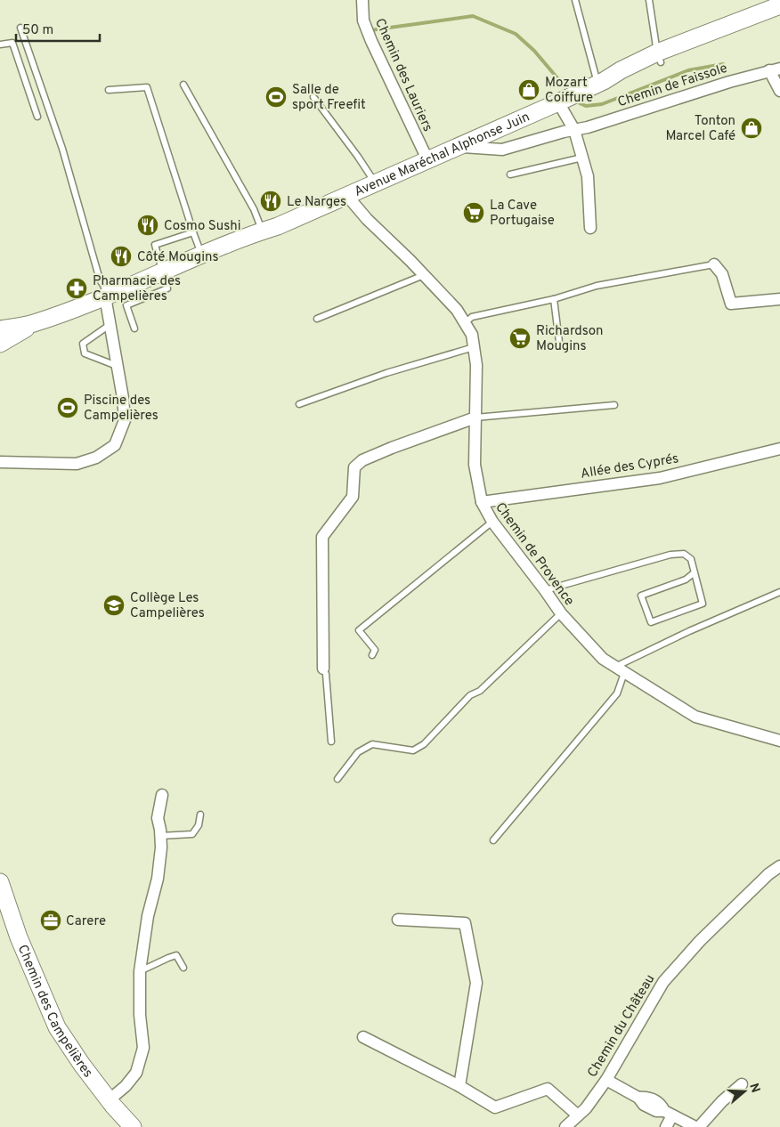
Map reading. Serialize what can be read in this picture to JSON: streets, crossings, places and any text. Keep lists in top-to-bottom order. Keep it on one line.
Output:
{"streets":{"main road":["Avenue Maréchal Alphonse Juin","Chemin des Campelières"],"street":["Chemin des Lauriers","Chemin de Faissole","Allée des Cyprés","Chemin de Provence","Chemin du Château"]},"crossings":[["Chemin des Lauriers","Avenue Maréchal Alphonse Juin"],["Chemin de Faissole","Avenue Maréchal Alphonse Juin"],["Avenue Maréchal Alphonse Juin","Chemin de Provence"],["Allée des Cyprés","Chemin de Provence"]],"places":{"shop":["Mozart Coiffure","Tonton Marcel Café"],"sports":["Salle de sport Freefit","Piscine des Campelières"],"restaurant":["Le Narges","Cosmo Sushi","Côté Mougins"],"supermarket":["La Cave Portugaise","Richardson Mougins"],"pharmacy":["Pharmacie des Campelières"],"school or university":["Collège Les Campelières"],"office":["Carere"]},"scale_bar":"50 m","north":"right"}
